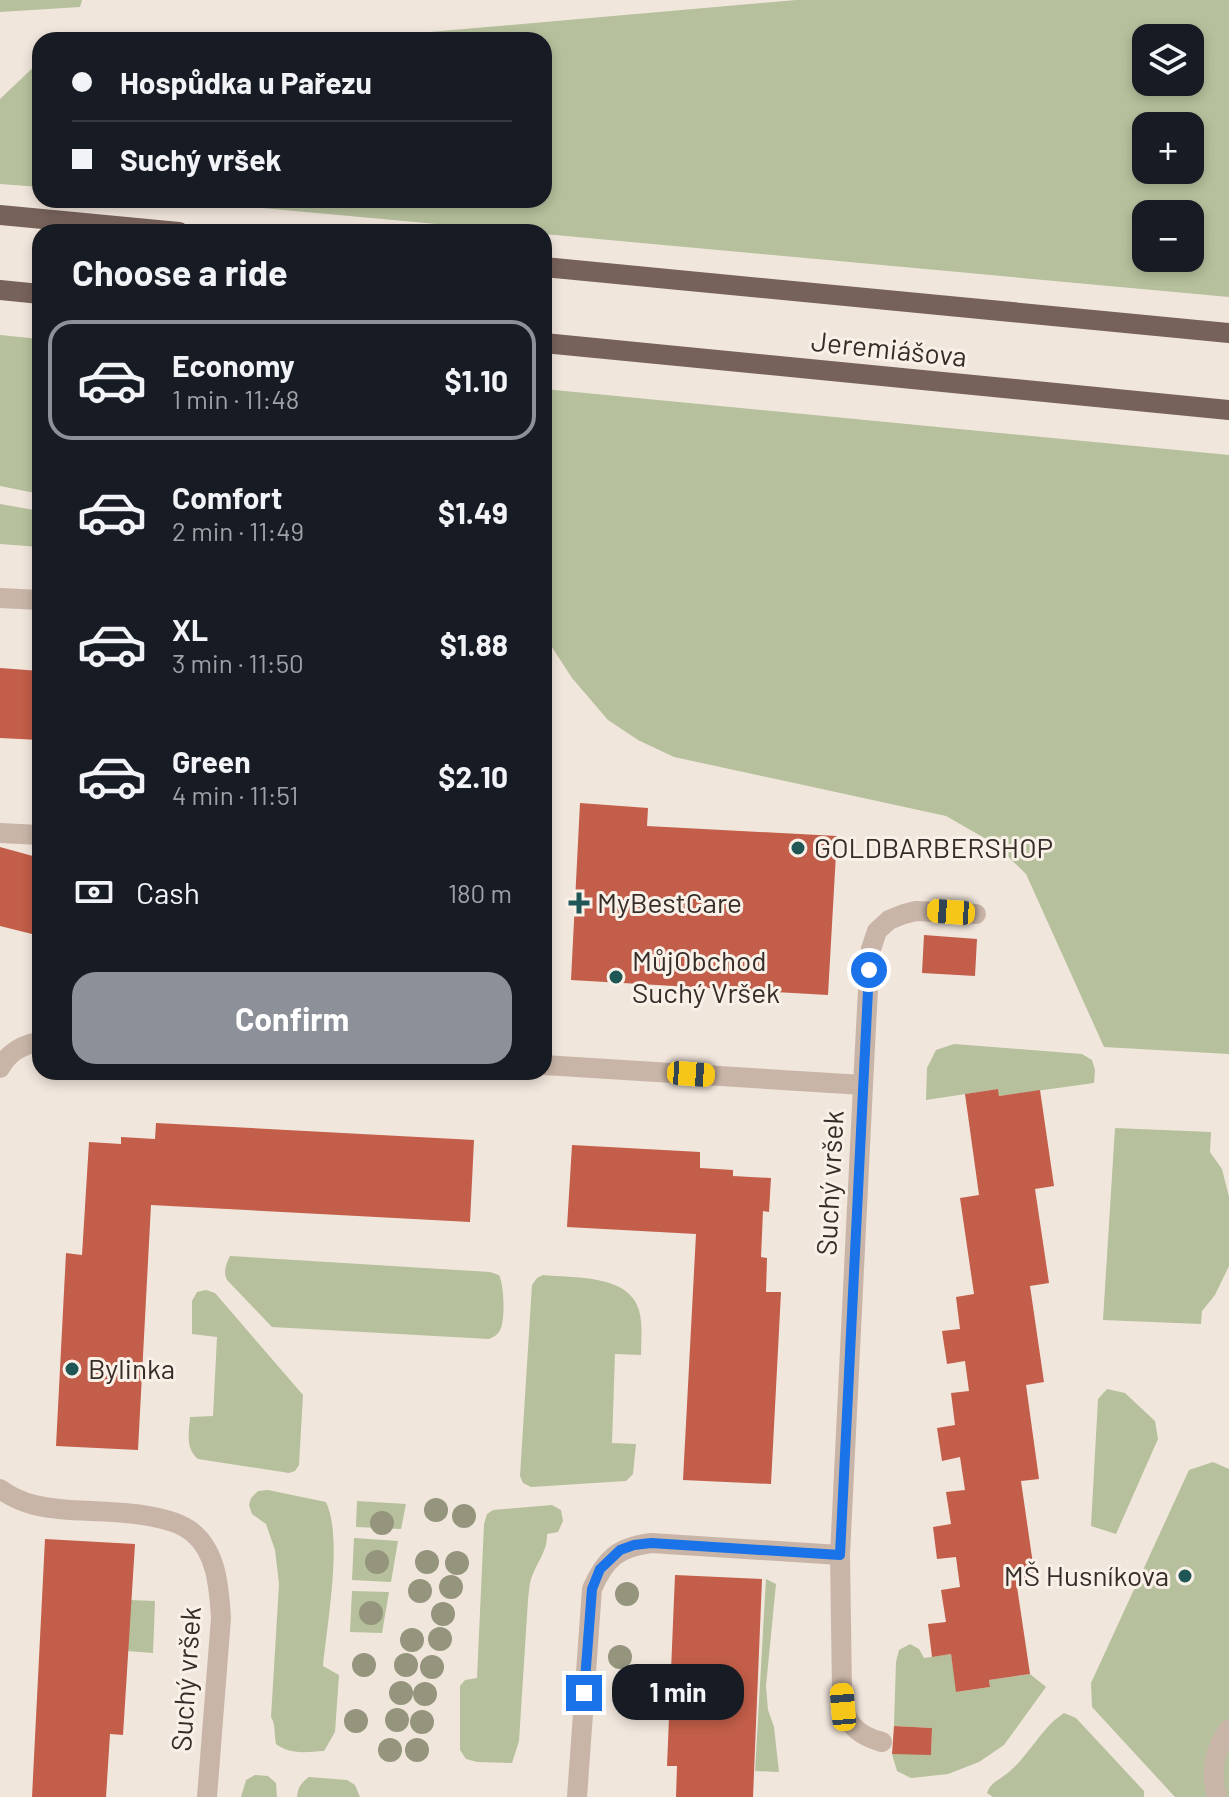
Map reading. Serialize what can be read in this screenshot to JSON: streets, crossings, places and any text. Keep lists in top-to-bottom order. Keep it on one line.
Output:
{"streets":{"main road":["Jeremiášova"],"street":["Suchý vršek"]},"places":{"other":["GOLDBARBERSHOP","MůjObchod Suchý Vršek","Bylinka","MŠ Husníkova"],"health":["MyBestCare"]},"page":{"map_buttons":["+","−"],"banner":["Hospůdka u Pařezu","Suchý vršek"],"heading":"Choose a ride","list":[{"name":"Economy","note":"1 min · 11:48","value":"$1.10"},{"name":"Comfort","note":"2 min · 11:49","value":"$1.49"},{"name":"XL","note":"3 min · 11:50","value":"$1.88"},{"name":"Green","note":"4 min · 11:51","value":"$2.10"}],"pay":["Cash","180 m"],"buttons":"Confirm","bubble":"1 min"}}
